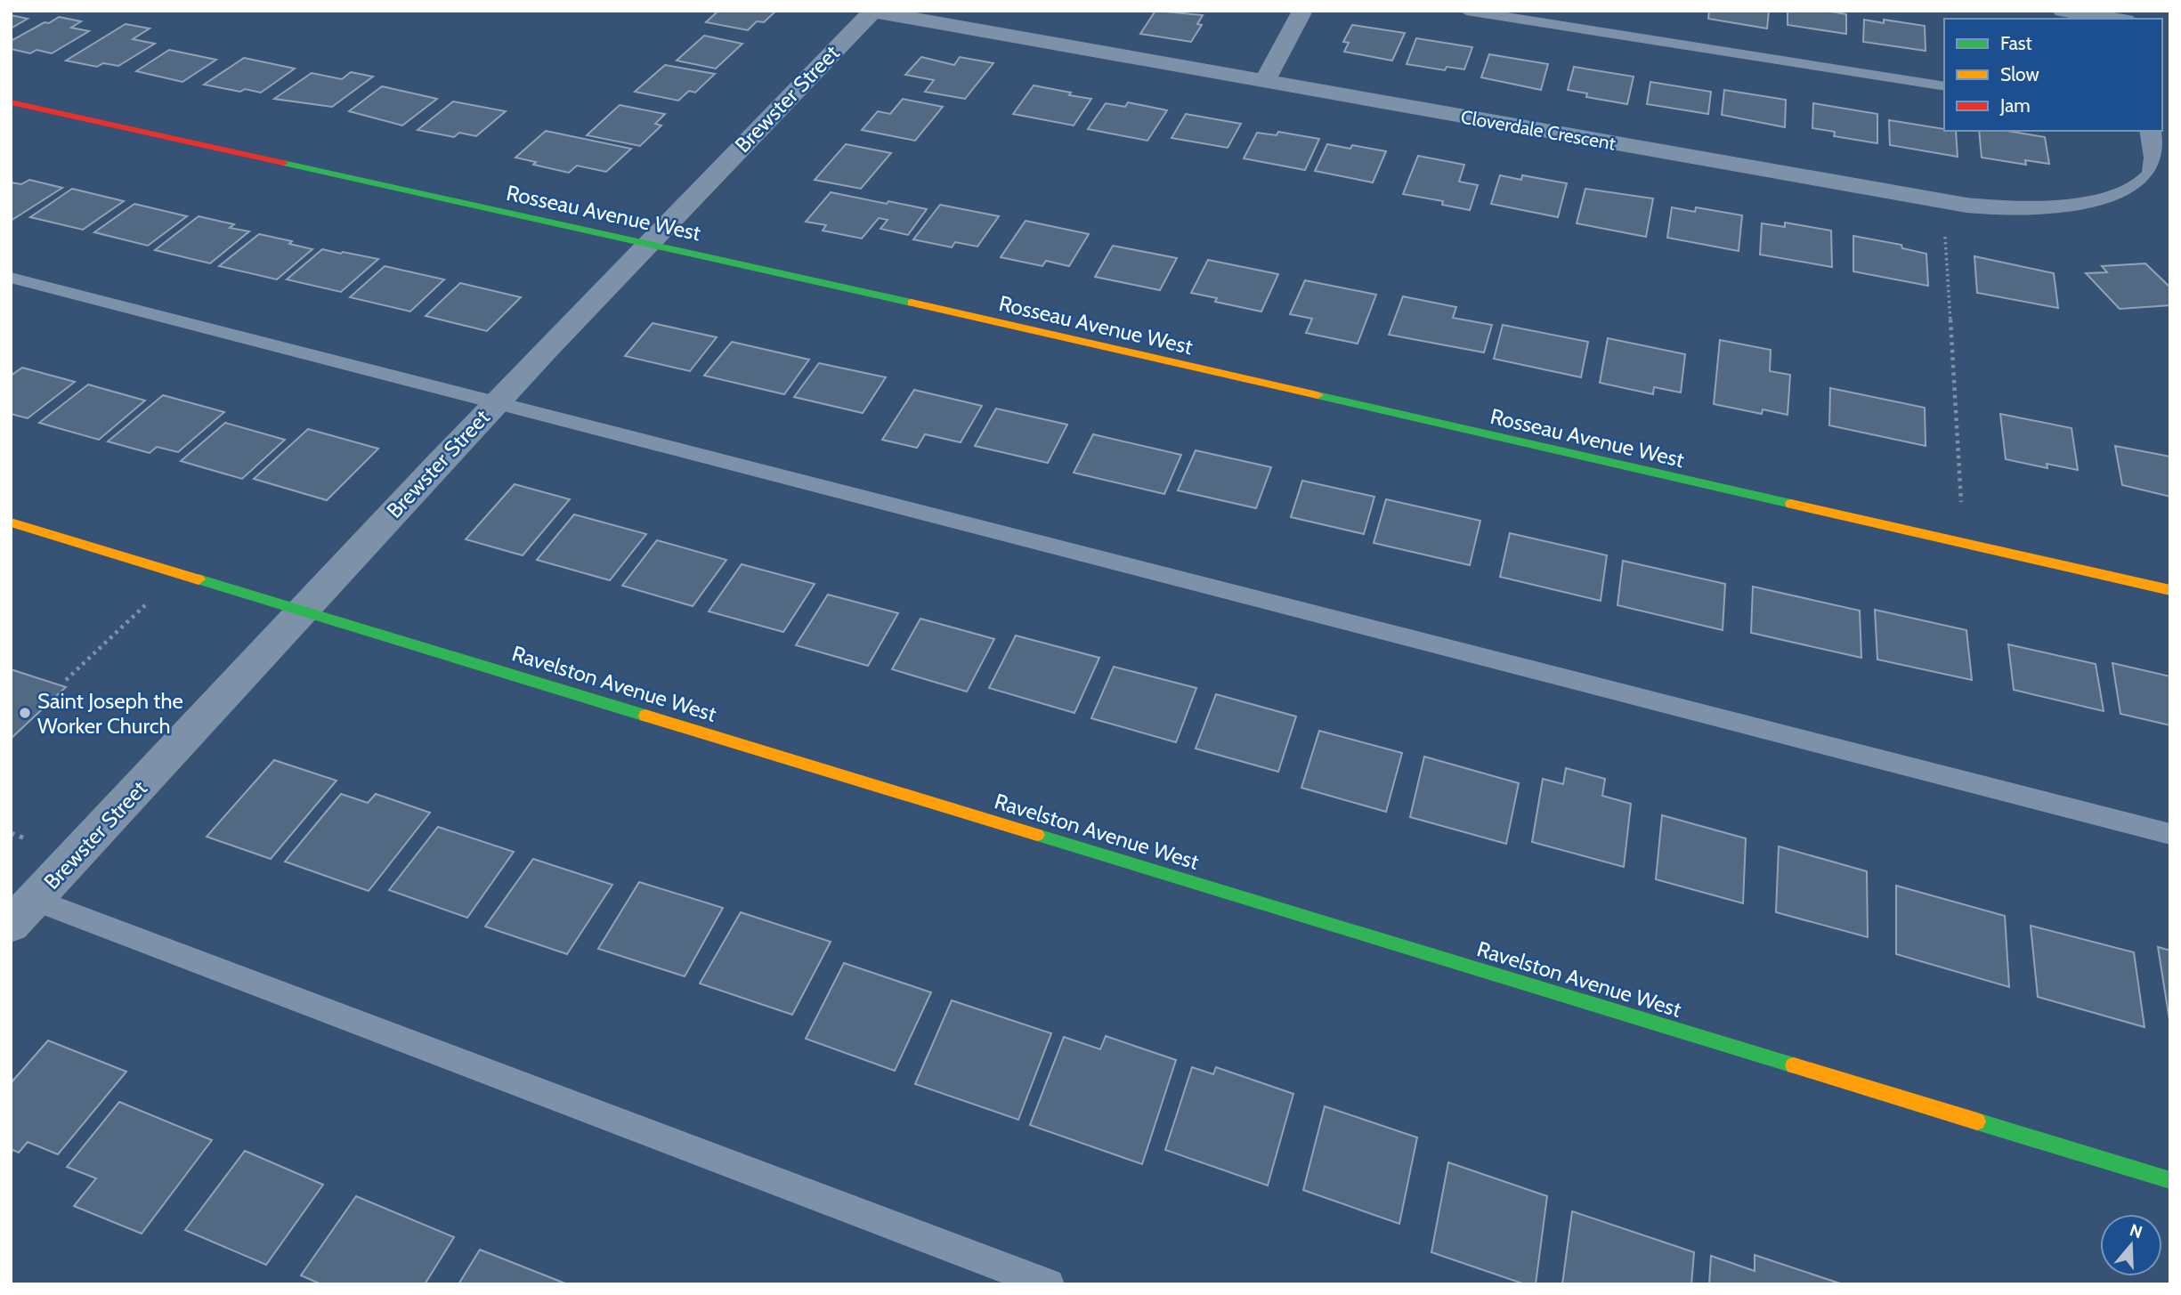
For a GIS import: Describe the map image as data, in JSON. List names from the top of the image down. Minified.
{"streets":{"street":["Brewster Street","Cloverdale Crescent","Rosseau Avenue West","Ravelston Avenue West"]},"crossings":[["Brewster Street","Cloverdale Crescent"],["Brewster Street","Rosseau Avenue West"],["Brewster Street","Ravelston Avenue West"]],"places":["Saint Joseph the Worker Church"],"legend":["Fast","Slow","Jam"],"north":"top"}
